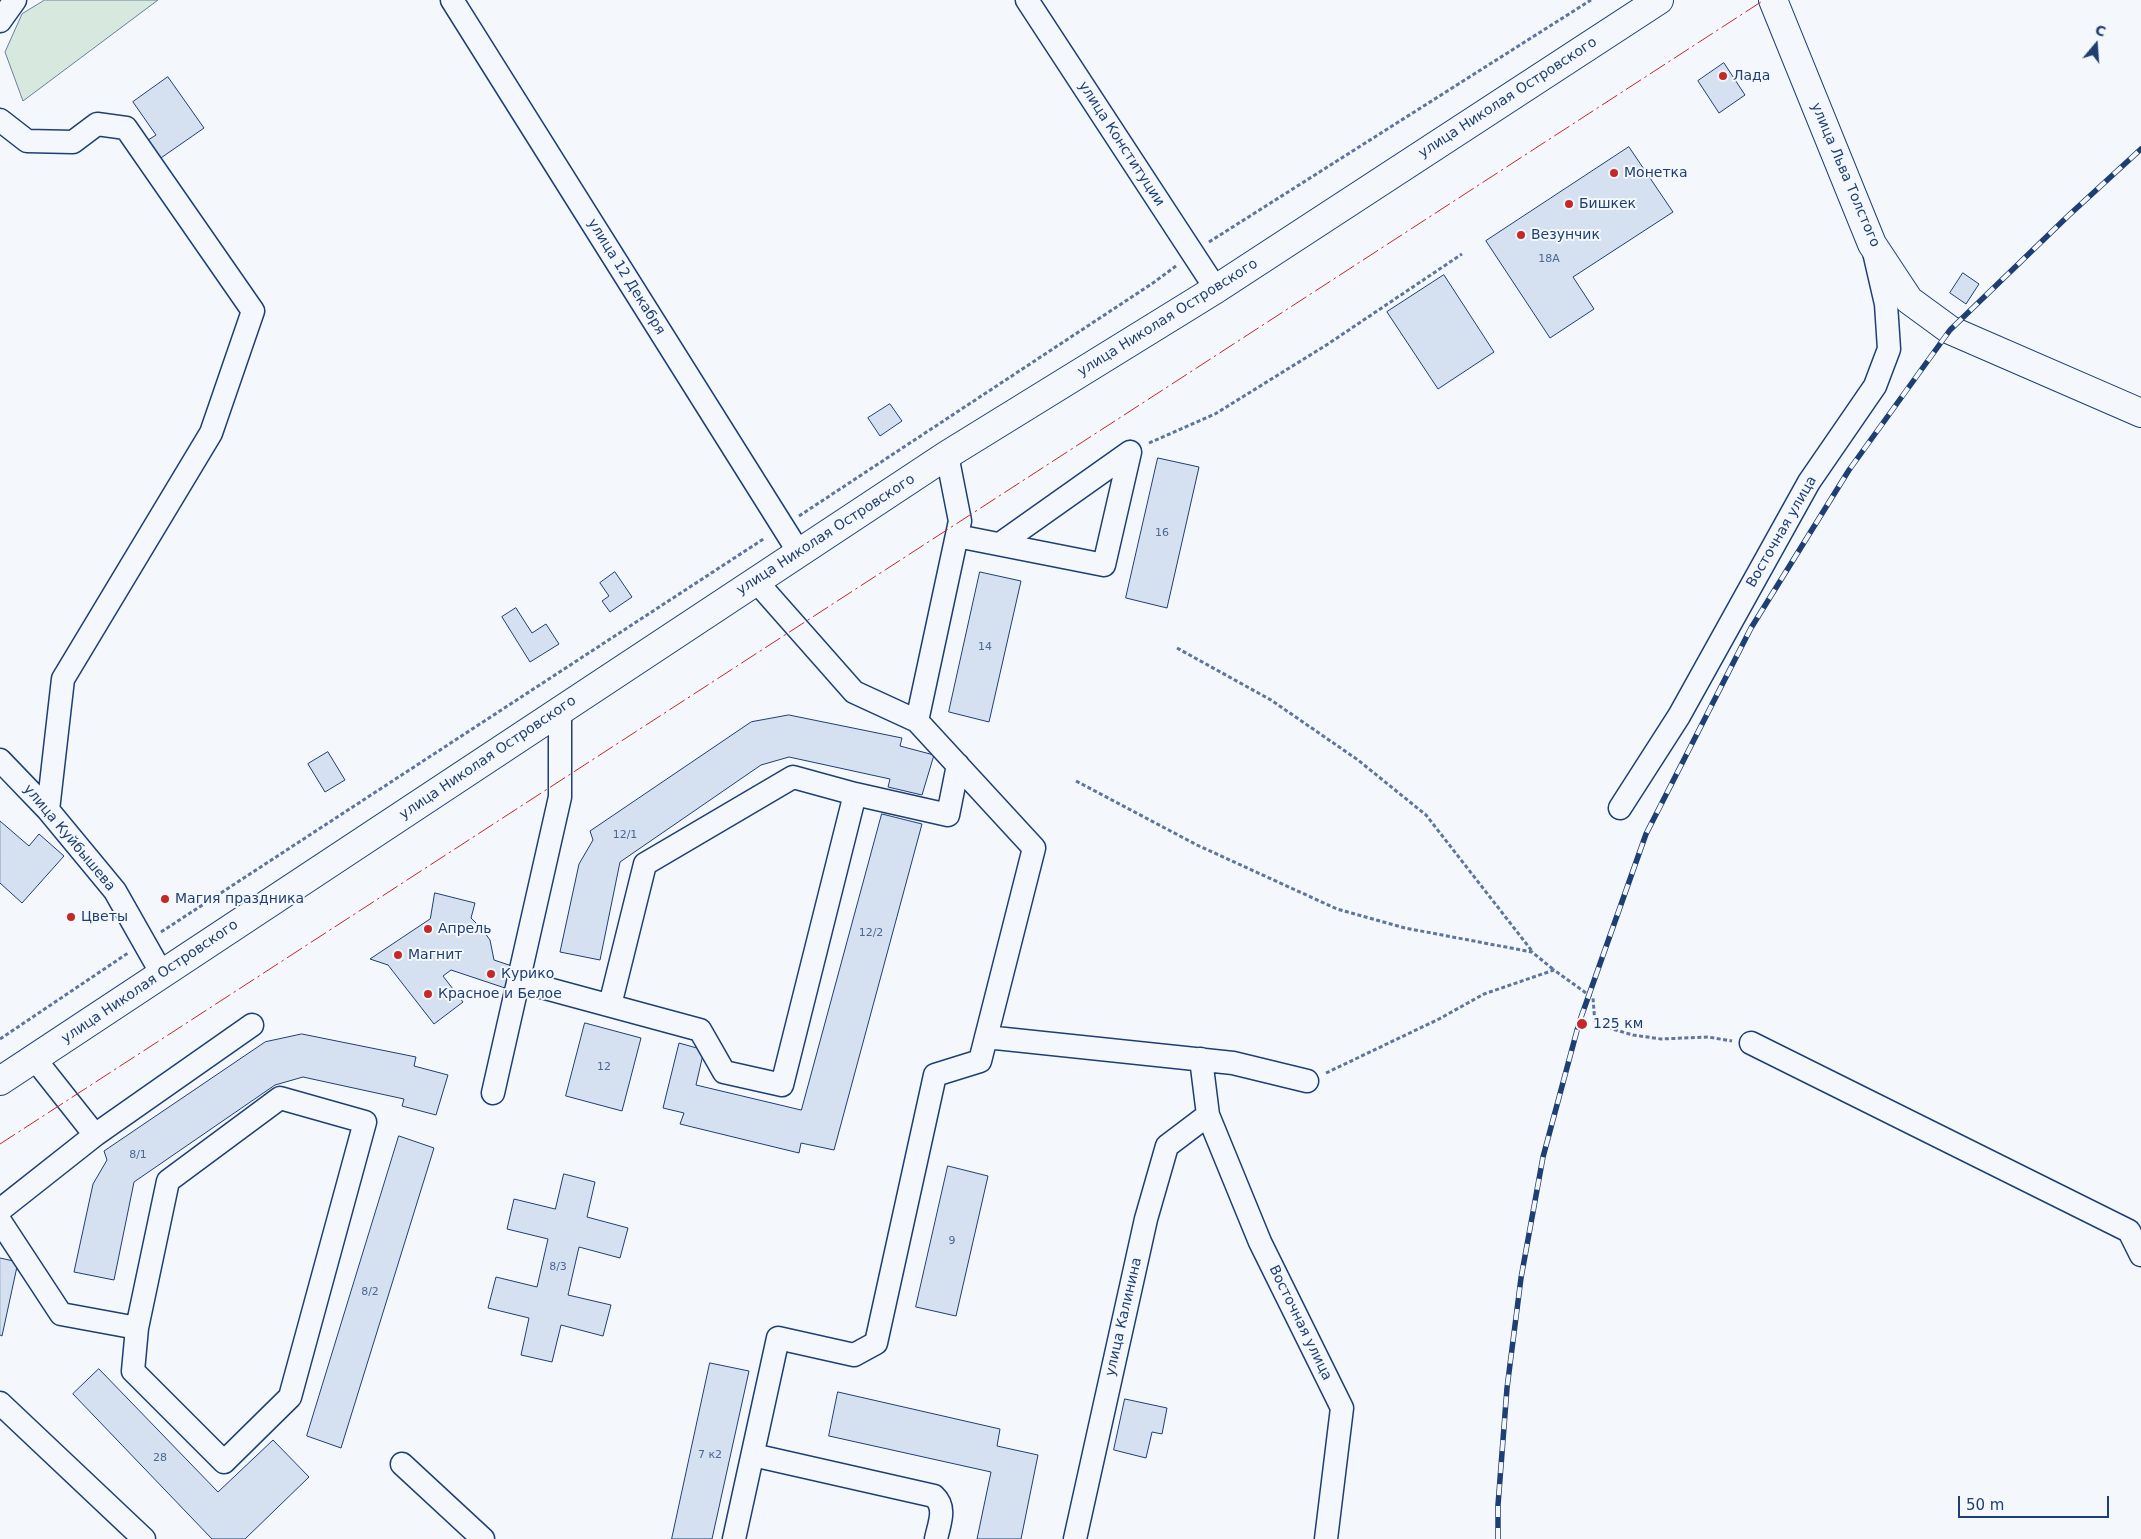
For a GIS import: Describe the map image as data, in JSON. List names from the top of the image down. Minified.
{"streets":{"main road":["улица Николая Островского","улица Льва Толстого"],"street":["улица Конституции","улица 12 Декабря","Восточная улица","улица Куйбышева","улица Калинина"]},"crossings":[["улица Николая Островского","улица Конституции"],["улица Николая Островского","улица 12 Декабря"],["улица Николая Островского","улица Куйбышева"],["улица Льва Толстого","Восточная улица"],["Восточная улица","улица Калинина"]],"places":["Лада","Монетка","Бишкек","Везунчик","Магия праздника","Цветы","Апрель","Магнит","Курико","Красное и Белое","125 км"],"house_numbers":["18А","16","14","12/1","12/2","12","8/1","9","8/3","8/2","7 к2","28"],"scale_bar":"50 m","north":"top"}
